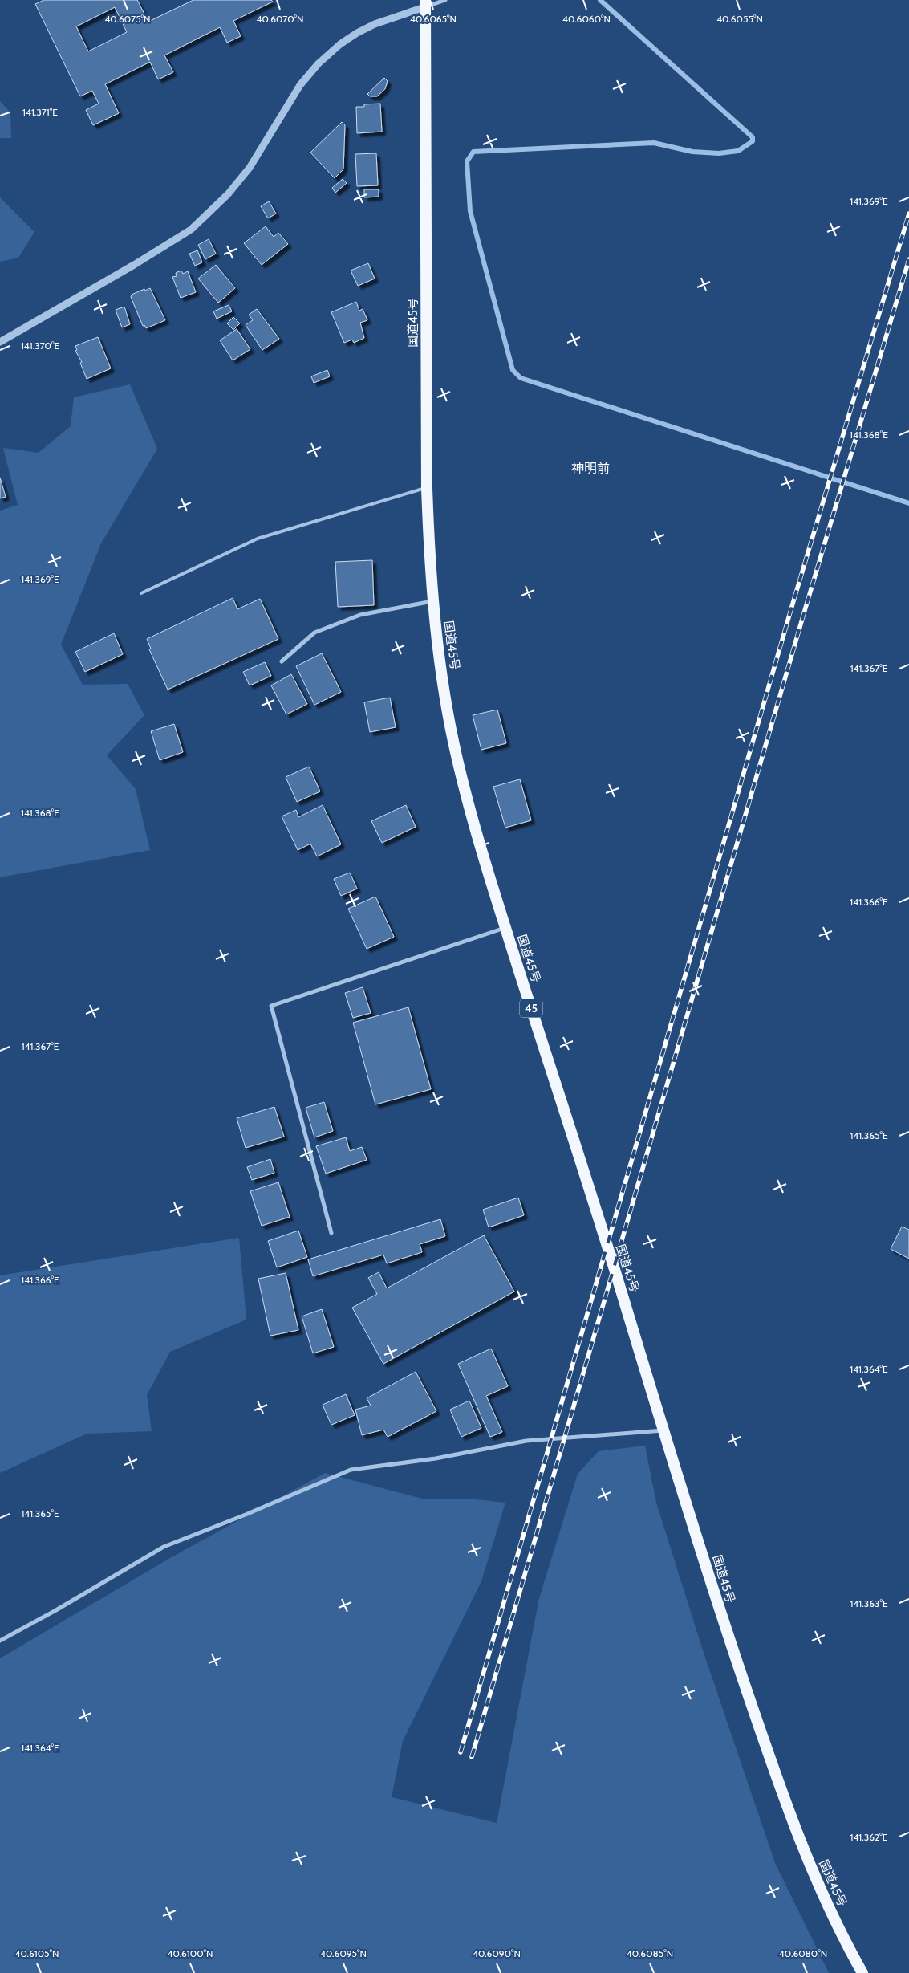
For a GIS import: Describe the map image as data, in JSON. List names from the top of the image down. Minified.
{"streets":{"highway":["国道45号","45"]},"districts":["神明前"],"coordinates":["40.6075°N","40.6070°N","40.6065°N","40.6060°N","40.6055°N","141.371°E","141.369°E","141.370°E","141.368°E","141.367°E","141.366°E","141.365°E","141.364°E","141.363°E","141.362°E","40.6105°N","40.6100°N","40.6095°N","40.6090°N","40.6085°N","40.6080°N"]}
